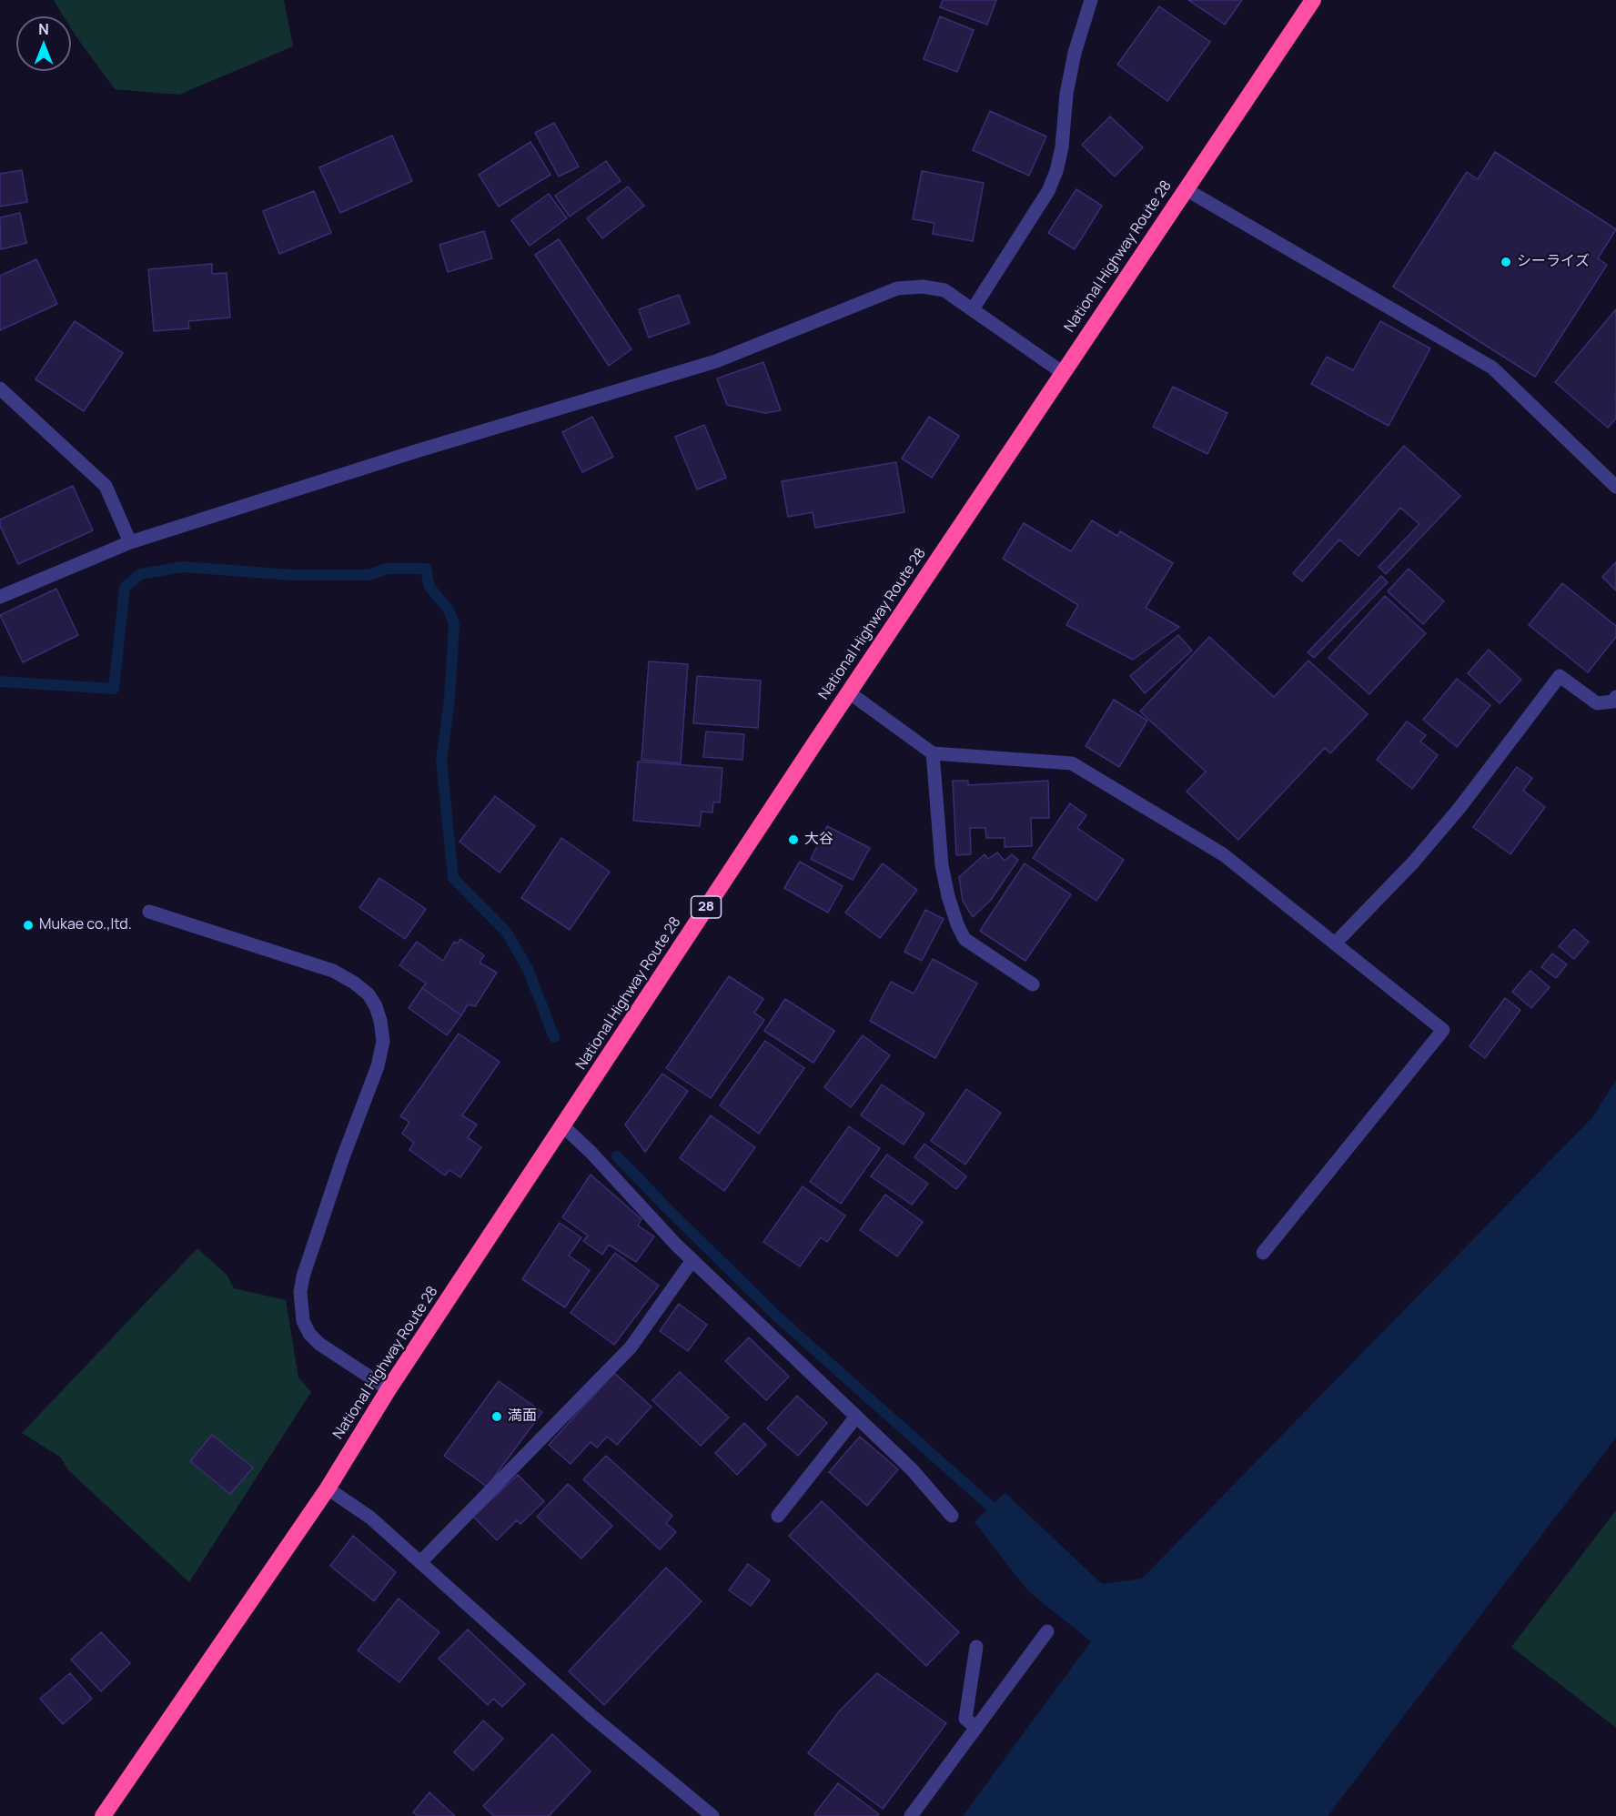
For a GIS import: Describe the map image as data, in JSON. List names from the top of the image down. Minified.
{"streets":{"highway":["National Highway Route 28","28"]},"places":["シーライズ","大谷","Mukae co.,ltd.","満面"],"north":"top"}
